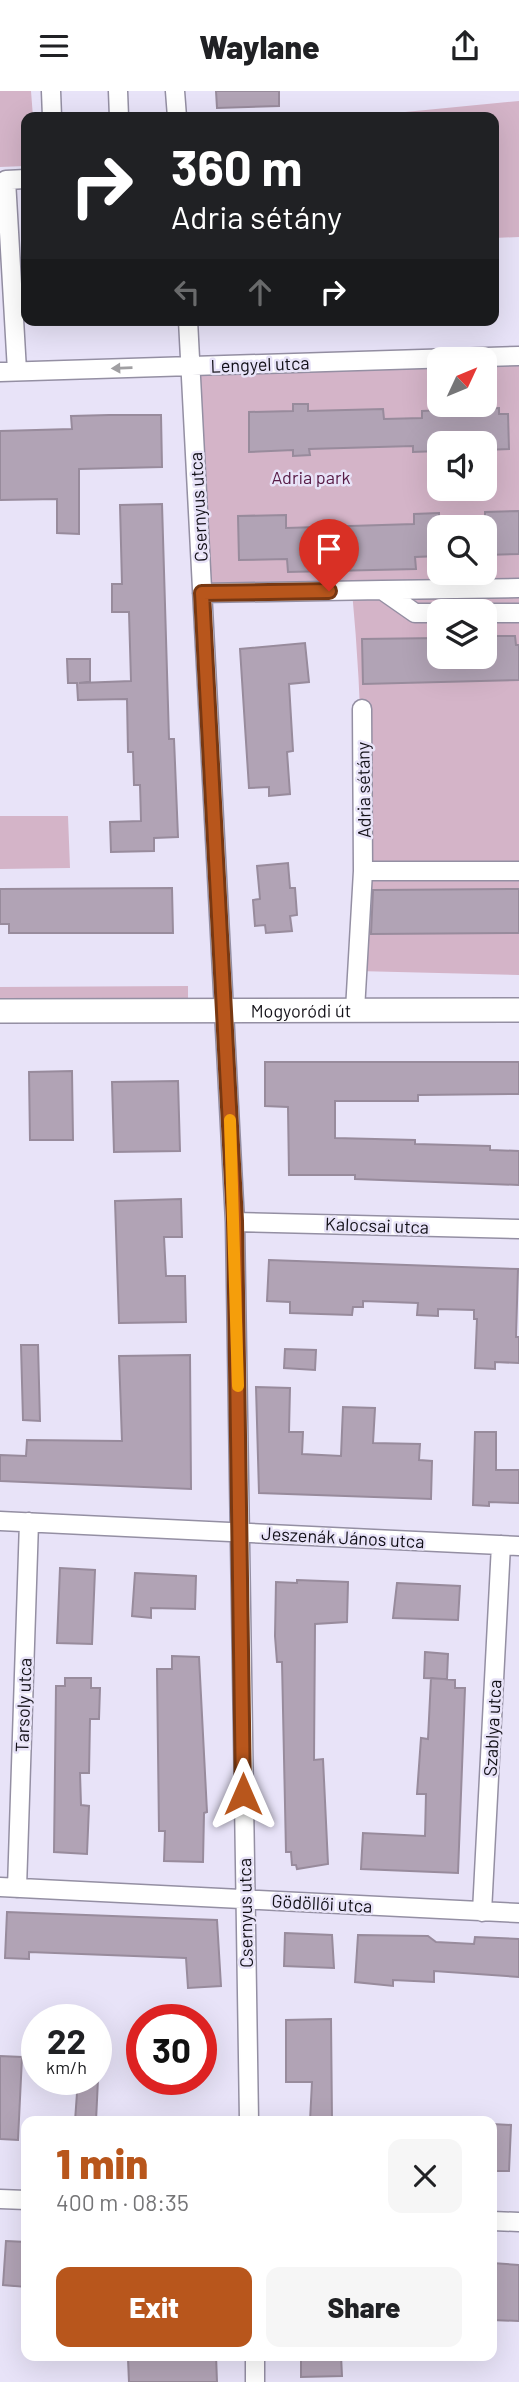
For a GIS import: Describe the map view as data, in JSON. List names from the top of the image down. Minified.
{"streets":{"street":["Lengyel utca","Csernyus utca","Adria sétány","Mogyoródi út","Kalocsai utca","Jeszenák János utca","Tarsoly utca","Szablya utca","Gödöllői utca"]},"crossings":[["Lengyel utca","Csernyus utca"],["Csernyus utca","Mogyoródi út"],["Csernyus utca","Kalocsai utca"],["Csernyus utca","Jeszenák János utca"],["Csernyus utca","Gödöllői utca"],["Adria sétány","Mogyoródi út"],["Jeszenák János utca","Tarsoly utca"],["Jeszenák János utca","Szablya utca"],["Tarsoly utca","Gödöllői utca"],["Szablya utca","Gödöllői utca"]],"one_way":["Lengyel utca"],"parks":["Adria park"],"north":"top right","page":{"header":"Waylane","turn":["360 m","Adria sétány"],"speed":"22 km/h","limit":"30","heading":["1 min","400 m · 08:35"],"buttons":["Exit","Share"]}}
